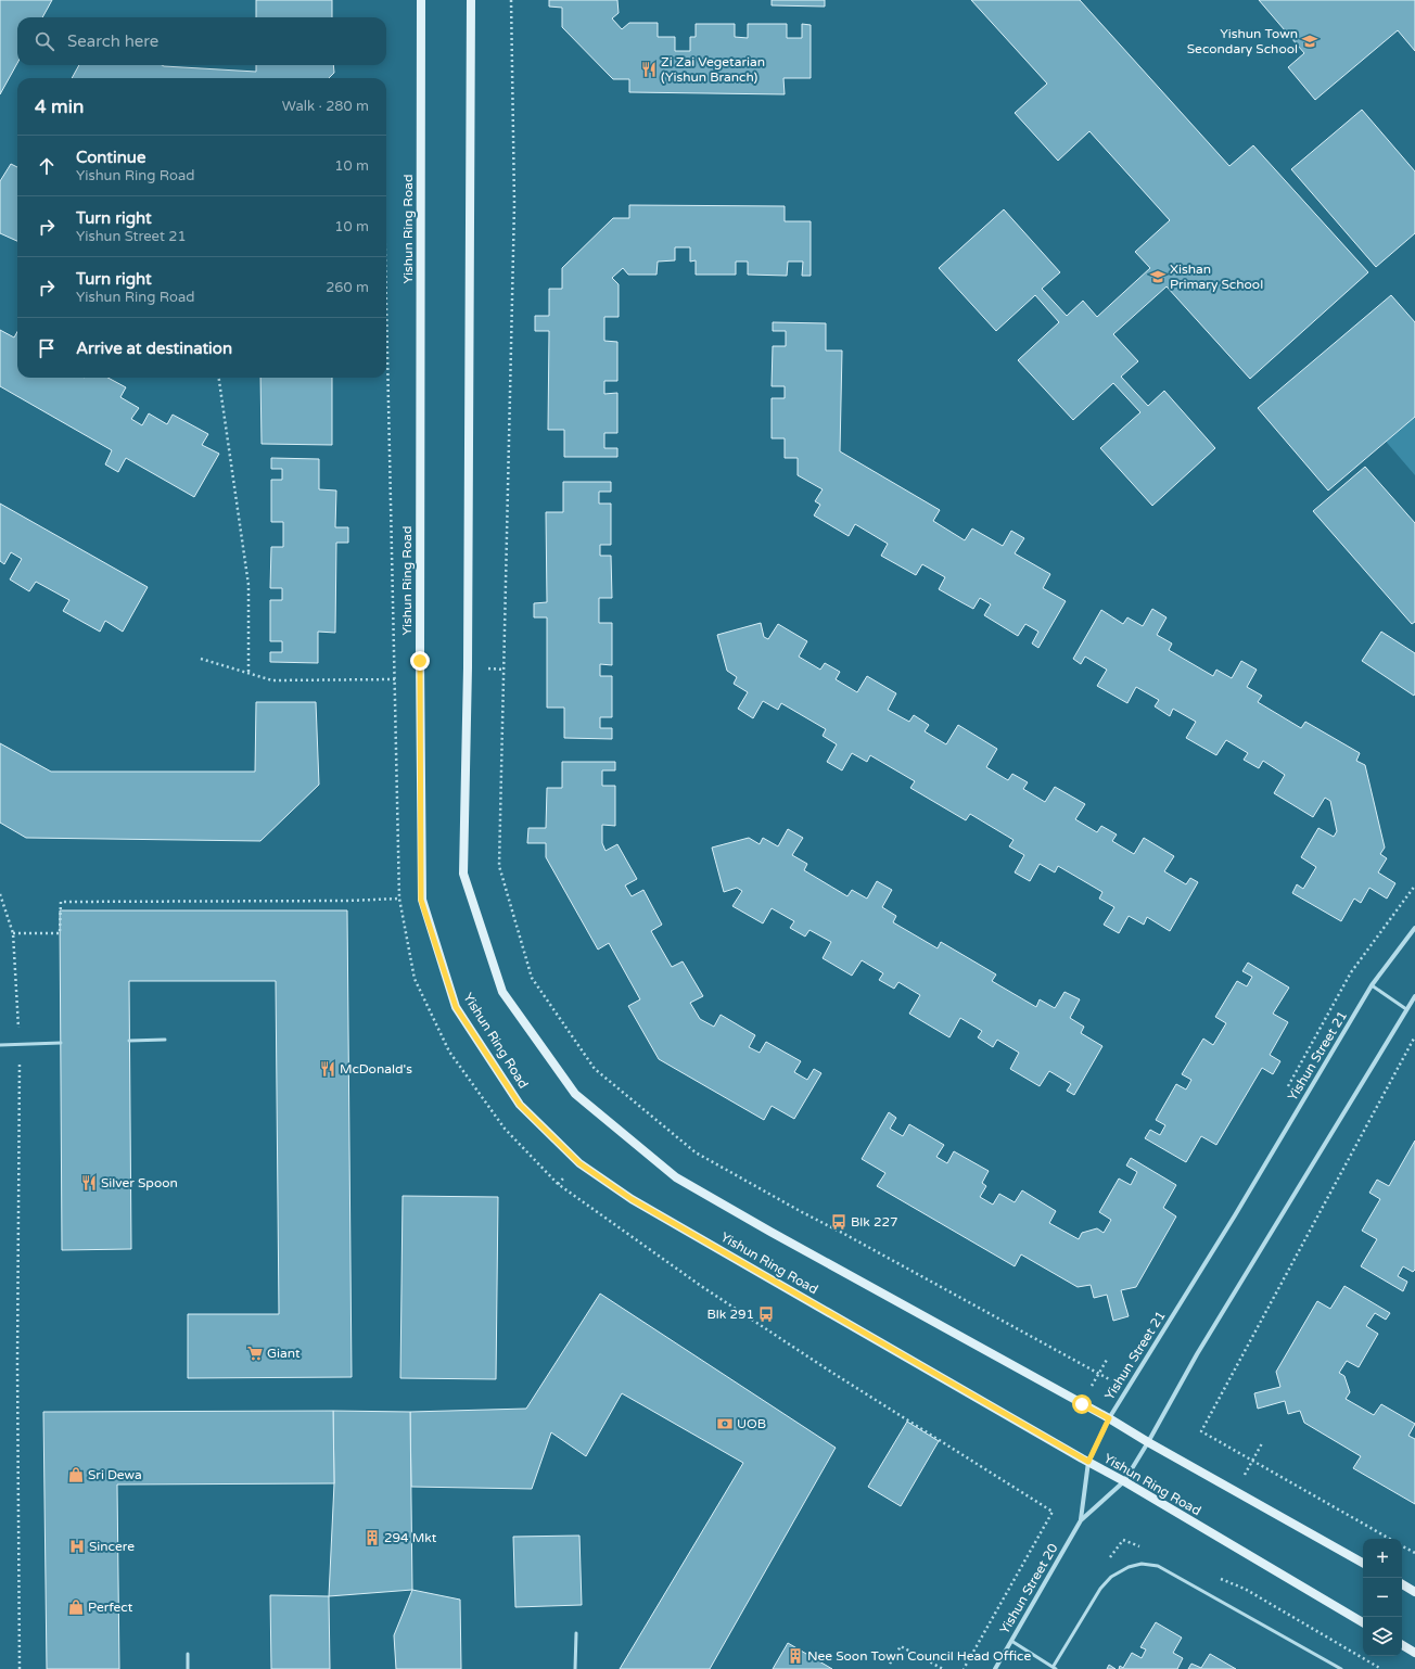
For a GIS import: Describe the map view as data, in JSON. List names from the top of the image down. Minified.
{"streets":{"main road":["Yishun Ring Road"],"street":["Yishun Street 21","Yishun Street 20"]},"crossings":[["Yishun Ring Road","Yishun Street 21"],["Yishun Street 21","Yishun Street 20"]],"places":{"school or university":["Yishun Town Secondary School","Xishan Primary School"],"restaurant":["Zi Zai Vegetarian (Yishun Branch)","McDonald's","Silver Spoon"],"bus stop":["Blk 227","Blk 291"],"supermarket":["Giant"],"bank":["UOB"],"shop":["Sri Dewa","Perfect"],"building":["294 Mkt","Nee Soon Town Council Head Office"],"hospital":["Sincere"]},"page":{"search":"Search here","heading":["4 min","Walk · 280 m"],"list":[["Continue","Yishun Ring Road","10 m"],["Turn right","Yishun Street 21","10 m"],["Turn right","Yishun Ring Road","260 m"],"Arrive at destination"],"map_buttons":["+","−"]}}
